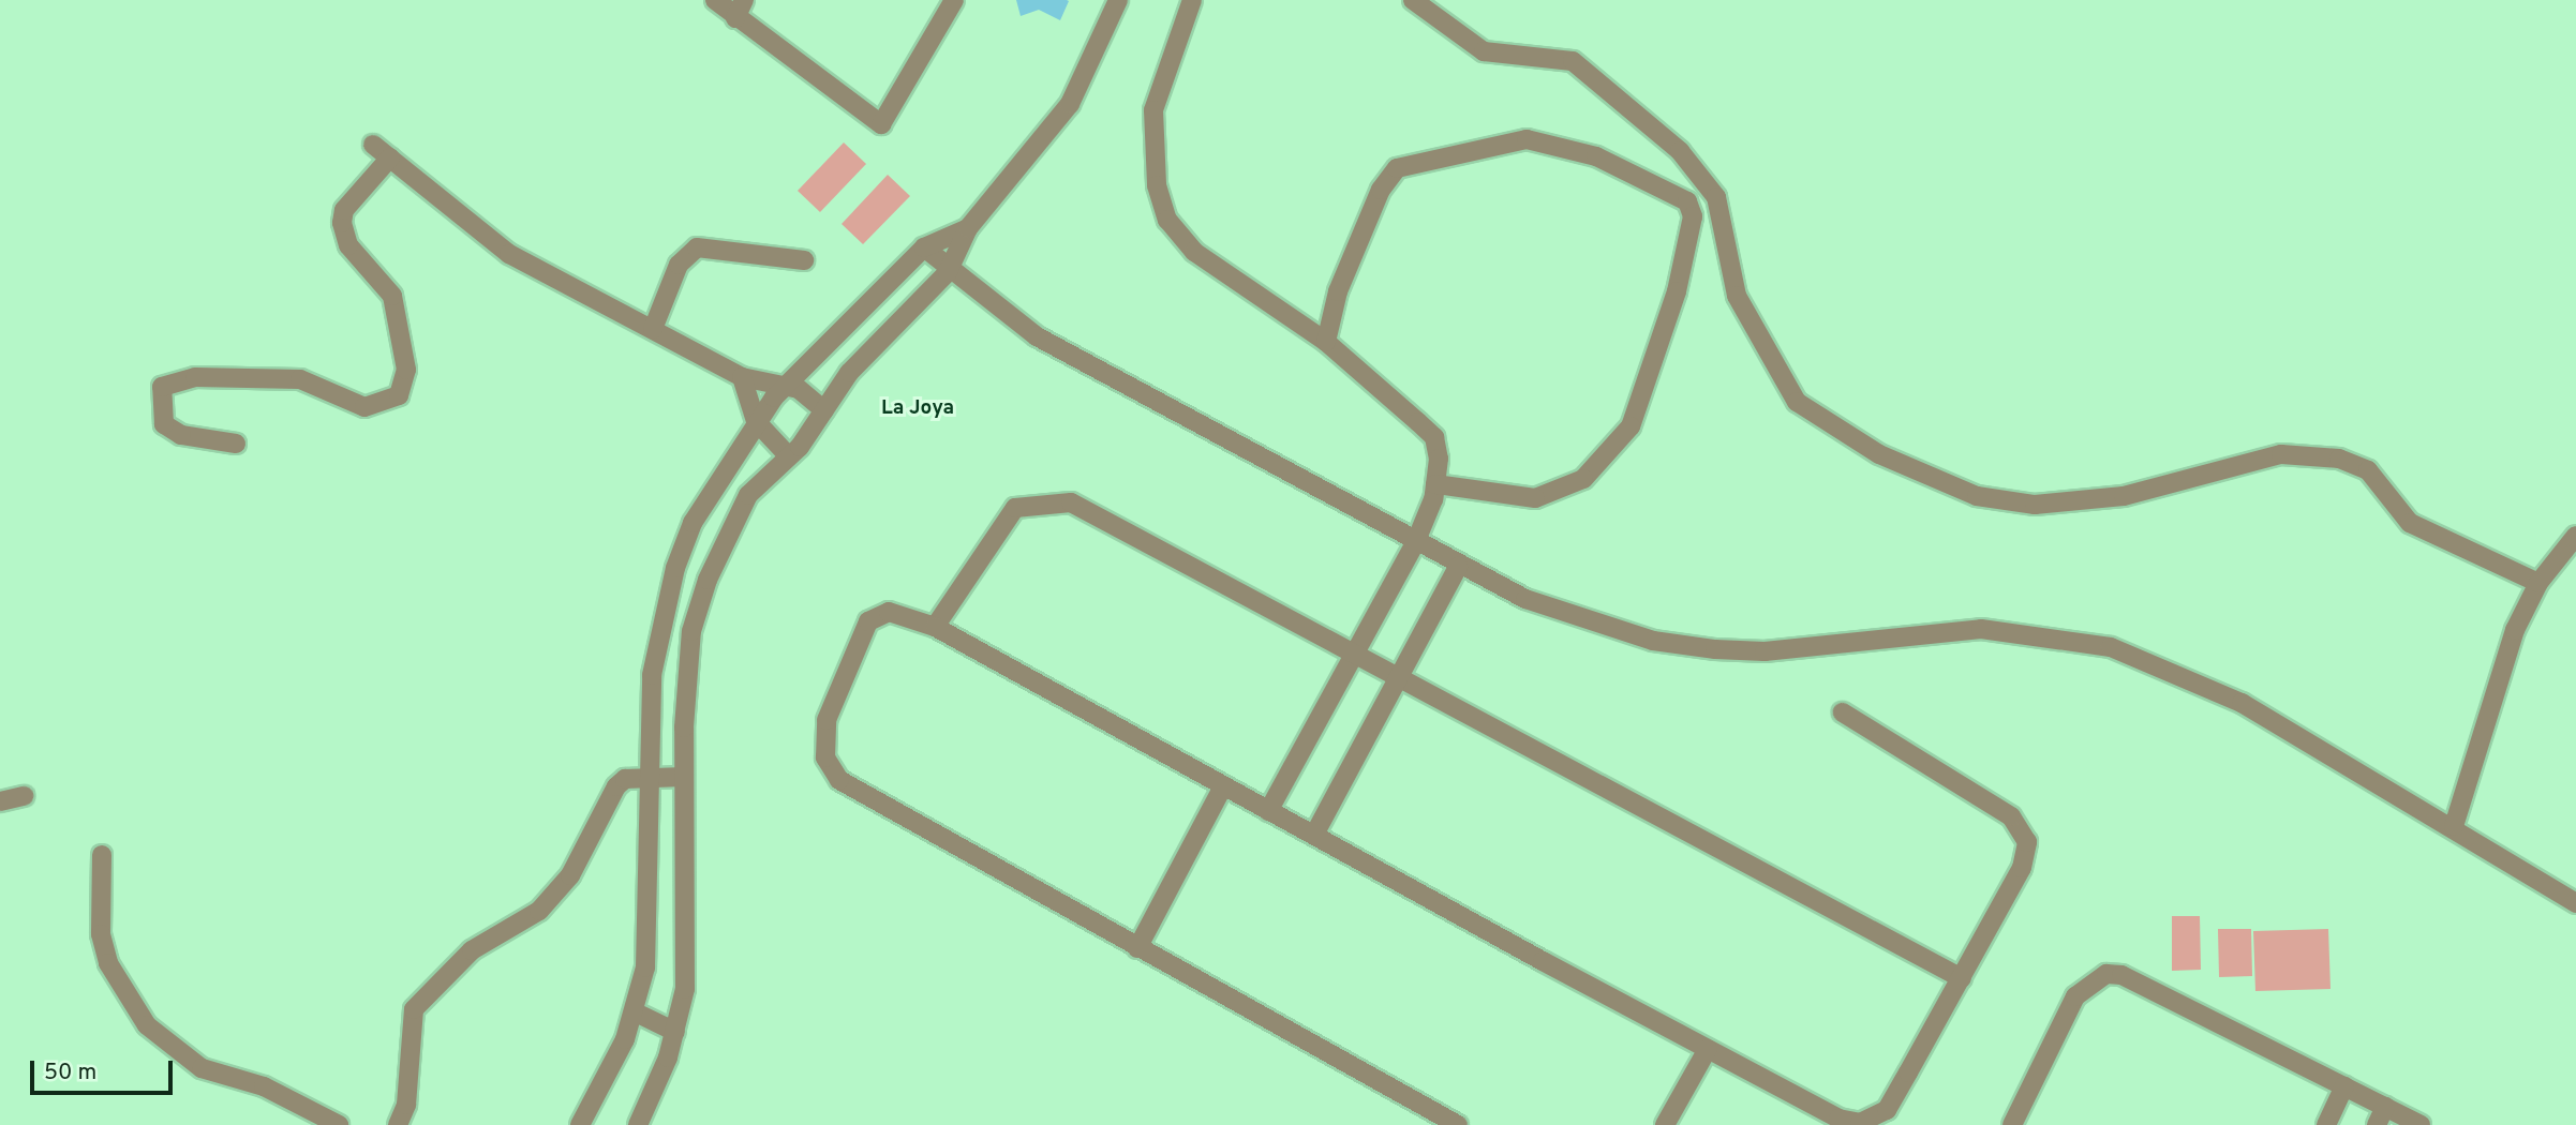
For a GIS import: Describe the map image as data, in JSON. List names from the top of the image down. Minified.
{"districts":["La Joya"],"scale_bar":"50 m"}
